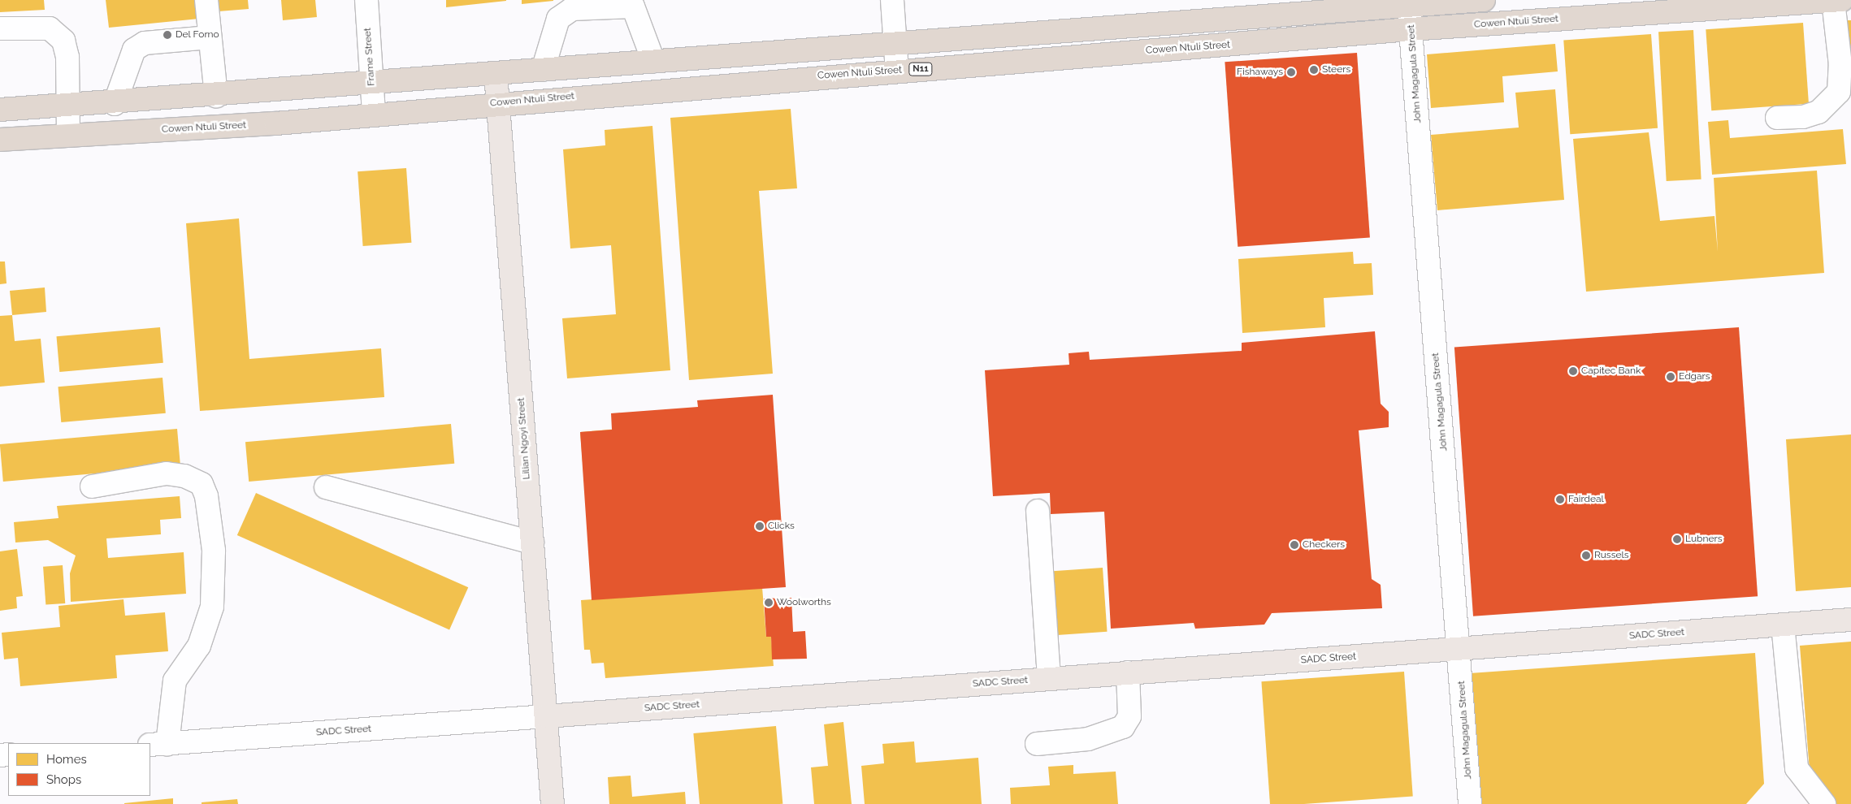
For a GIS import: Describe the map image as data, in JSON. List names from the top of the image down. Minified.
{"streets":{"highway":["Cowen Ntuli Street","N11"],"main road":["Lilian Ngoyi Street","SADC Street"],"street":["Frame Street","John Magagula Street"]},"crossings":[["Cowen Ntuli Street","Frame Street"],["Cowen Ntuli Street","John Magagula Street"],["Cowen Ntuli Street","Lilian Ngoyi Street"],["John Magagula Street","SADC Street"],["Lilian Ngoyi Street","SADC Street"]],"places":["Del Forno","Steers","Fishaways","Capitec Bank","Edgars","Fairdeal","Clicks","Lubners","Checkers","Russels","Woolworths"],"legend":["Homes","Shops"]}
